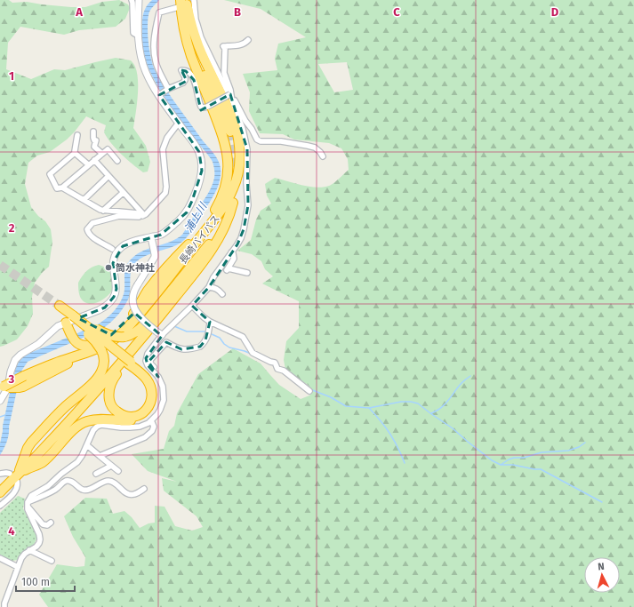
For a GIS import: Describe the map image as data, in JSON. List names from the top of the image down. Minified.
{"streets":{"highway":["長崎バイパス"]},"water":["浦上川"],"places":["筒水神社"],"scale_bar":"100 m","north":"top","grid":{"columns":["A","B","C","D"],"rows":["1","2","3","4"]}}
